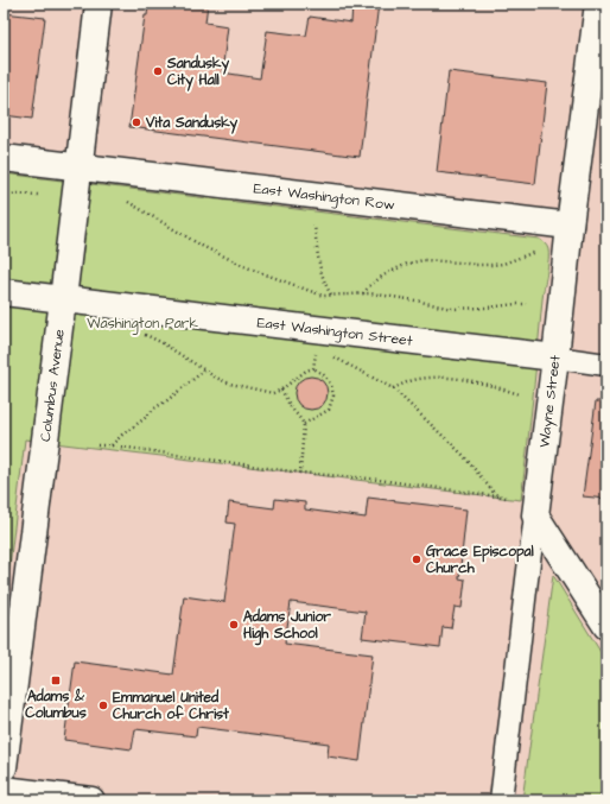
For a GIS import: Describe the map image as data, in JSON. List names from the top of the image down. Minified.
{"streets":{"street":["East Washington Row","East Washington Street","Columbus Avenue","Wayne Street"]},"crossings":[["East Washington Row","Columbus Avenue"],["East Washington Row","Wayne Street"],["East Washington Street","Columbus Avenue"],["East Washington Street","Wayne Street"]],"parks":["Washington Park"],"places":{"other":["Sandusky City Hall","Vita Sandusky","Grace Episcopal Church","Adams Junior High School","Emmanuel United Church of Christ"],"transit":["Adams & Columbus"]}}
